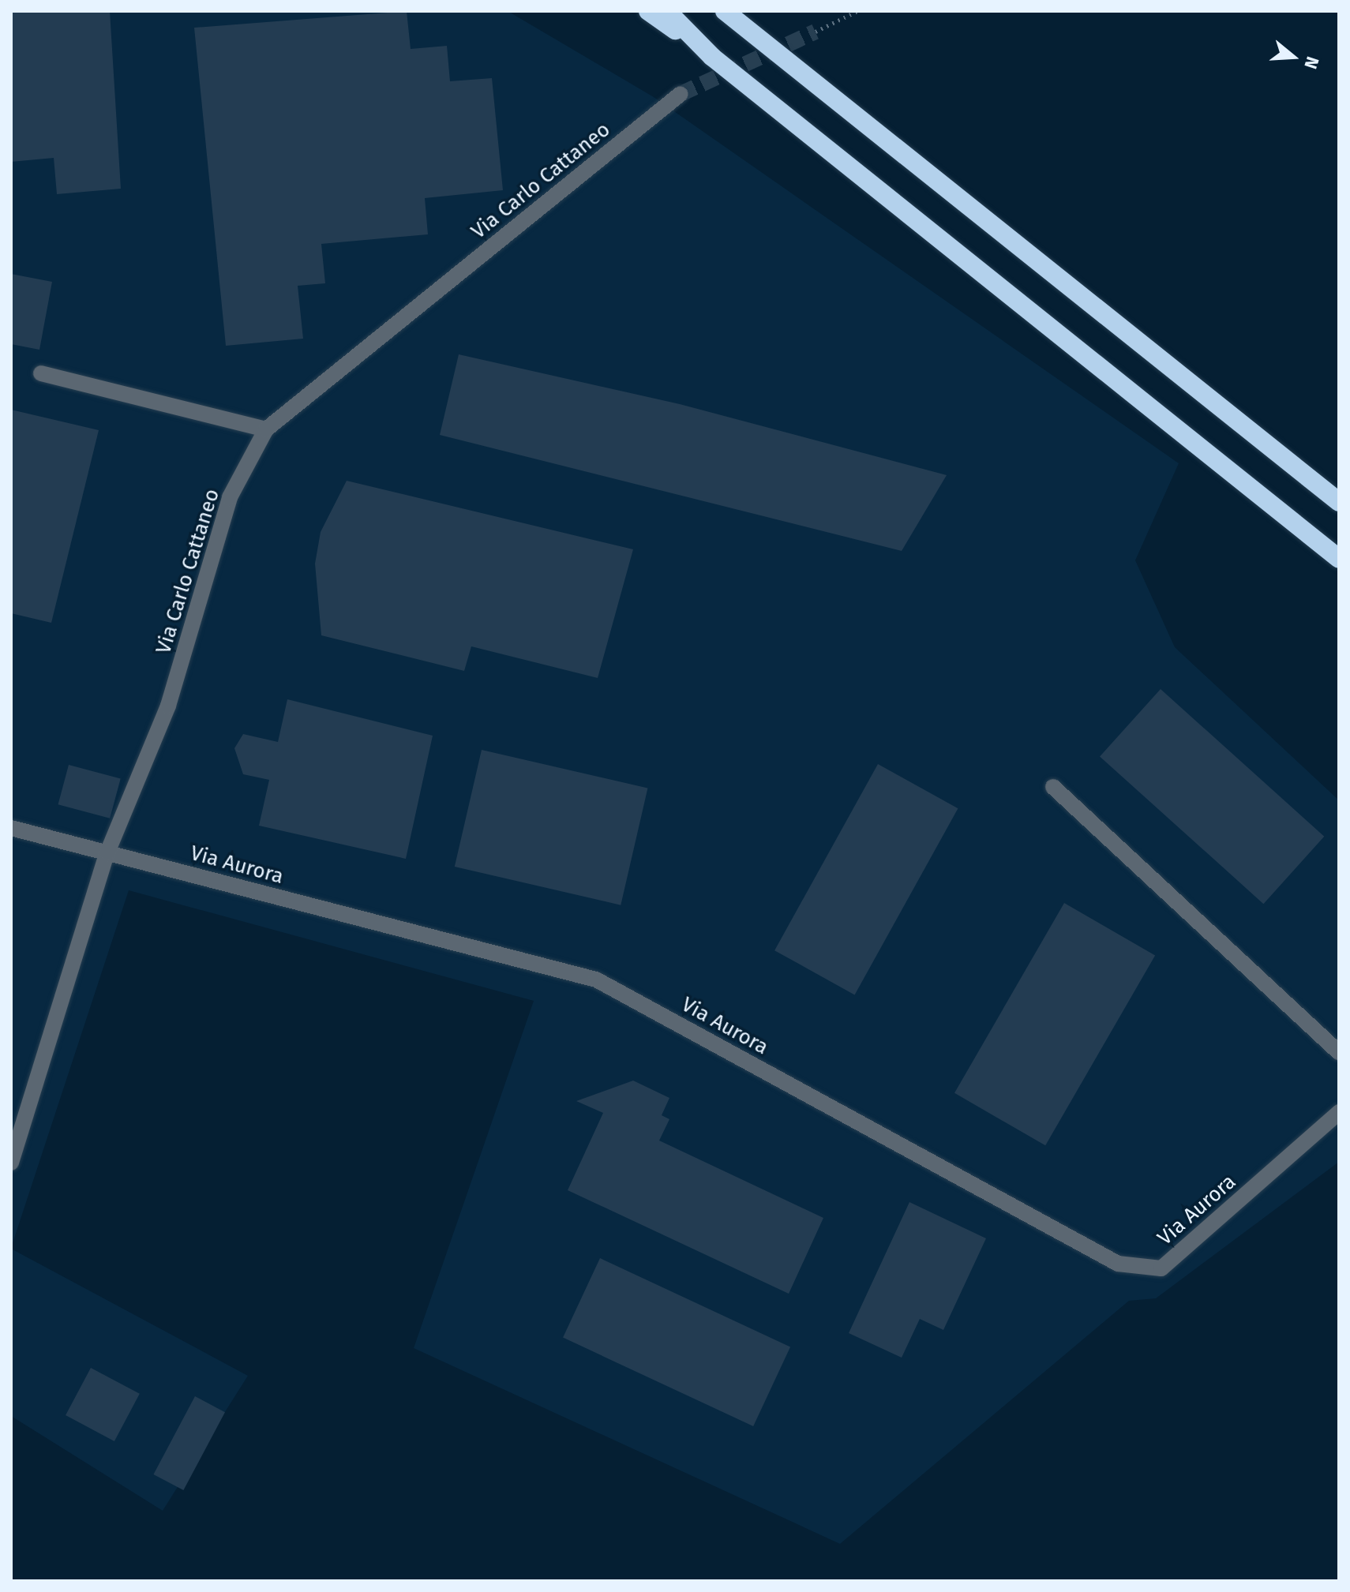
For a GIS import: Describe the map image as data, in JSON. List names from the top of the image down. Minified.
{"streets":{"street":["Via Carlo Cattaneo","Via Aurora"]},"crossings":[["Via Carlo Cattaneo","Via Aurora"]],"north":"right"}
